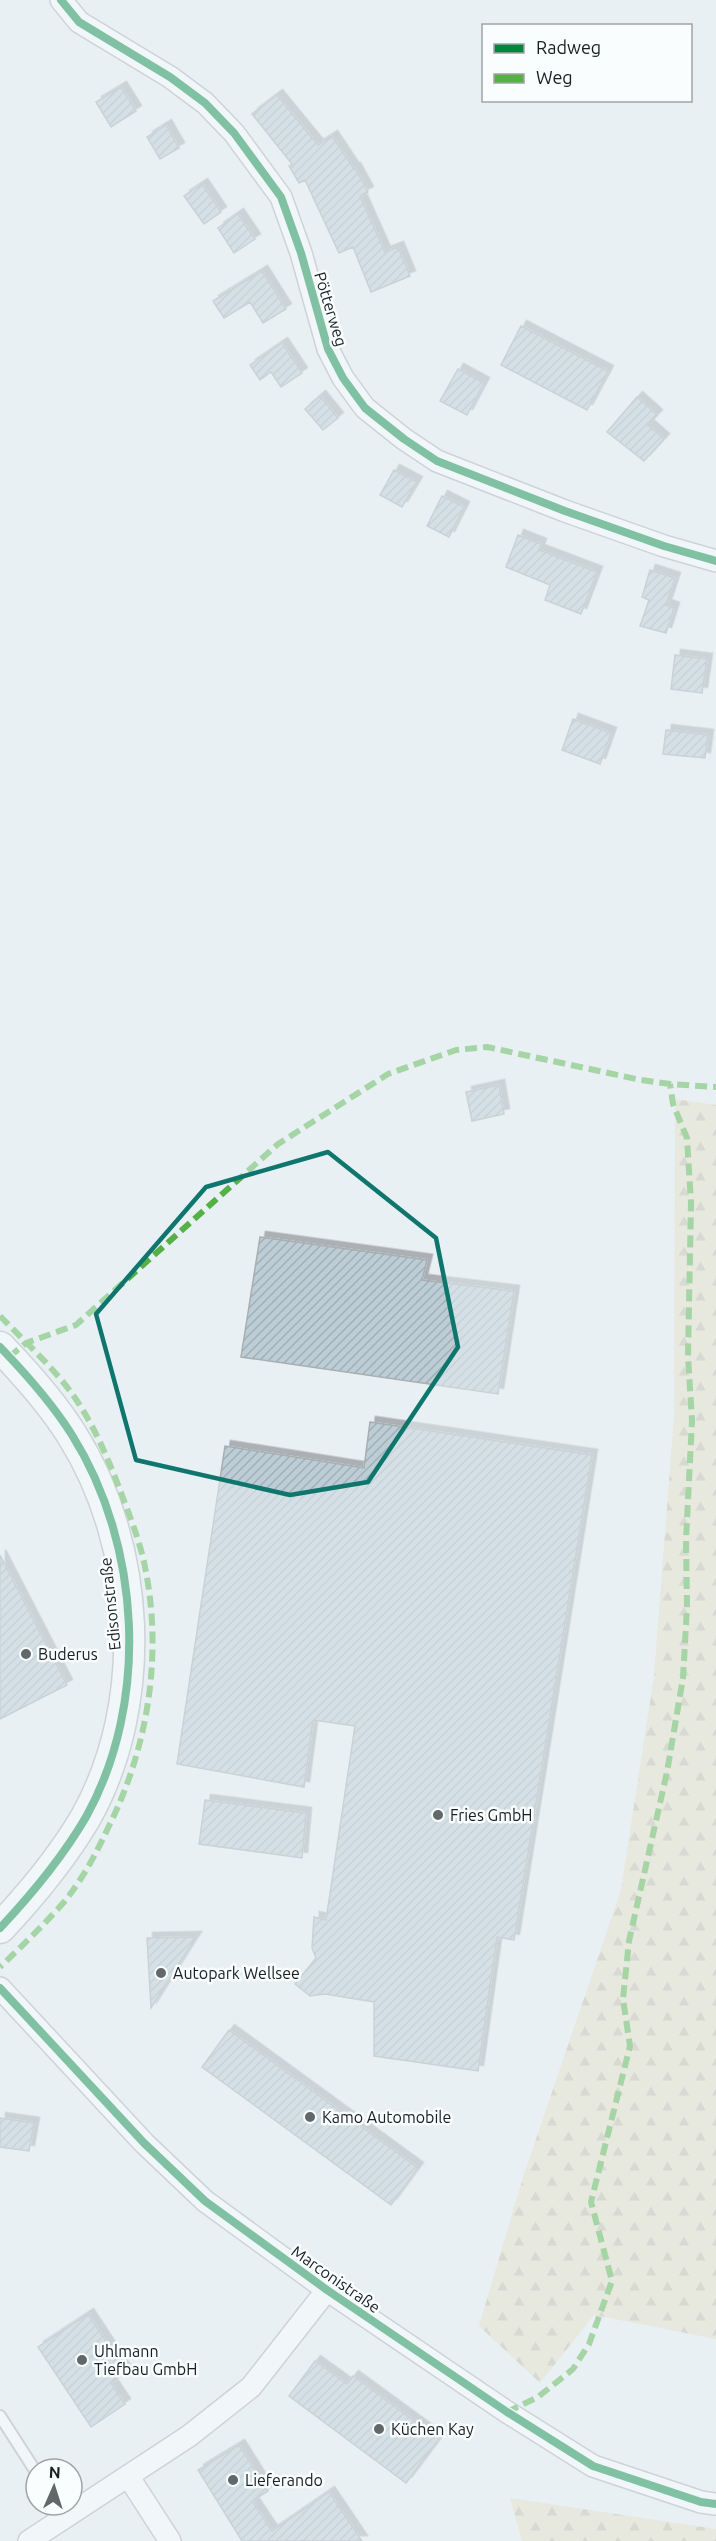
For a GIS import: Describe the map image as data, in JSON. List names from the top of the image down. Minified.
{"streets":{"street":["Pötterweg","Edisonstraße","Marconistraße"]},"places":["Buderus","Fries GmbH","Autopark Wellsee","Kamo Automobile","Uhlmann Tiefbau GmbH","Küchen Kay","Lieferando"],"legend":["Radweg","Weg"],"north":"top"}
